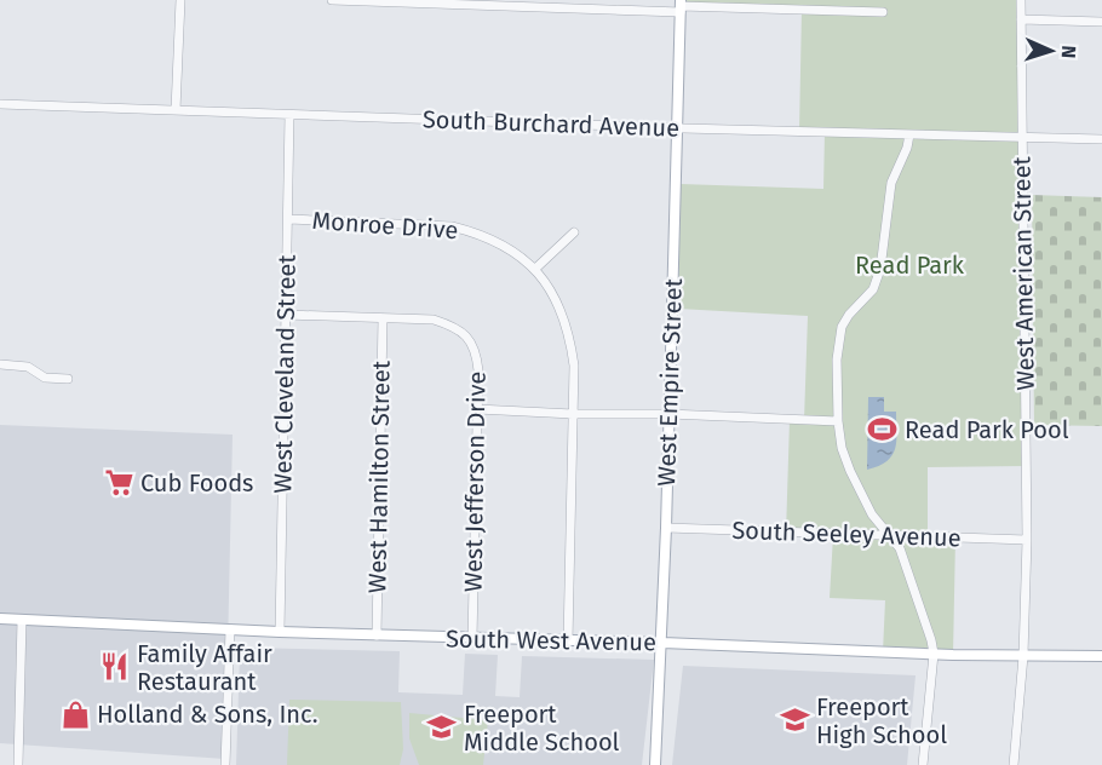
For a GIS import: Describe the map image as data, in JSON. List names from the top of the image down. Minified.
{"streets":{"main road":["West Empire Street","South West Avenue"],"street":["South Burchard Avenue","Monroe Drive","West American Street","West Cleveland Street","West Hamilton Street","West Jefferson Drive","South Seeley Avenue"]},"crossings":[["South Burchard Avenue","West American Street"],["South Burchard Avenue","West Cleveland Street"],["South Burchard Avenue","West Empire Street"],["Monroe Drive","West Cleveland Street"],["Monroe Drive","South West Avenue"],["West American Street","South Seeley Avenue"],["West American Street","South West Avenue"],["West Cleveland Street","West Jefferson Drive"],["West Cleveland Street","South West Avenue"],["West Empire Street","South Seeley Avenue"],["West Empire Street","South West Avenue"],["West Hamilton Street","West Jefferson Drive"],["West Hamilton Street","South West Avenue"],["West Jefferson Drive","South West Avenue"]],"parks":["Read Park"],"places":{"sports":["Read Park Pool"],"supermarket":["Cub Foods"],"restaurant":["Family Affair Restaurant"],"shop":["Holland & Sons, Inc."],"school or university":["Freeport High School","Freeport Middle School"]},"north":"right"}
